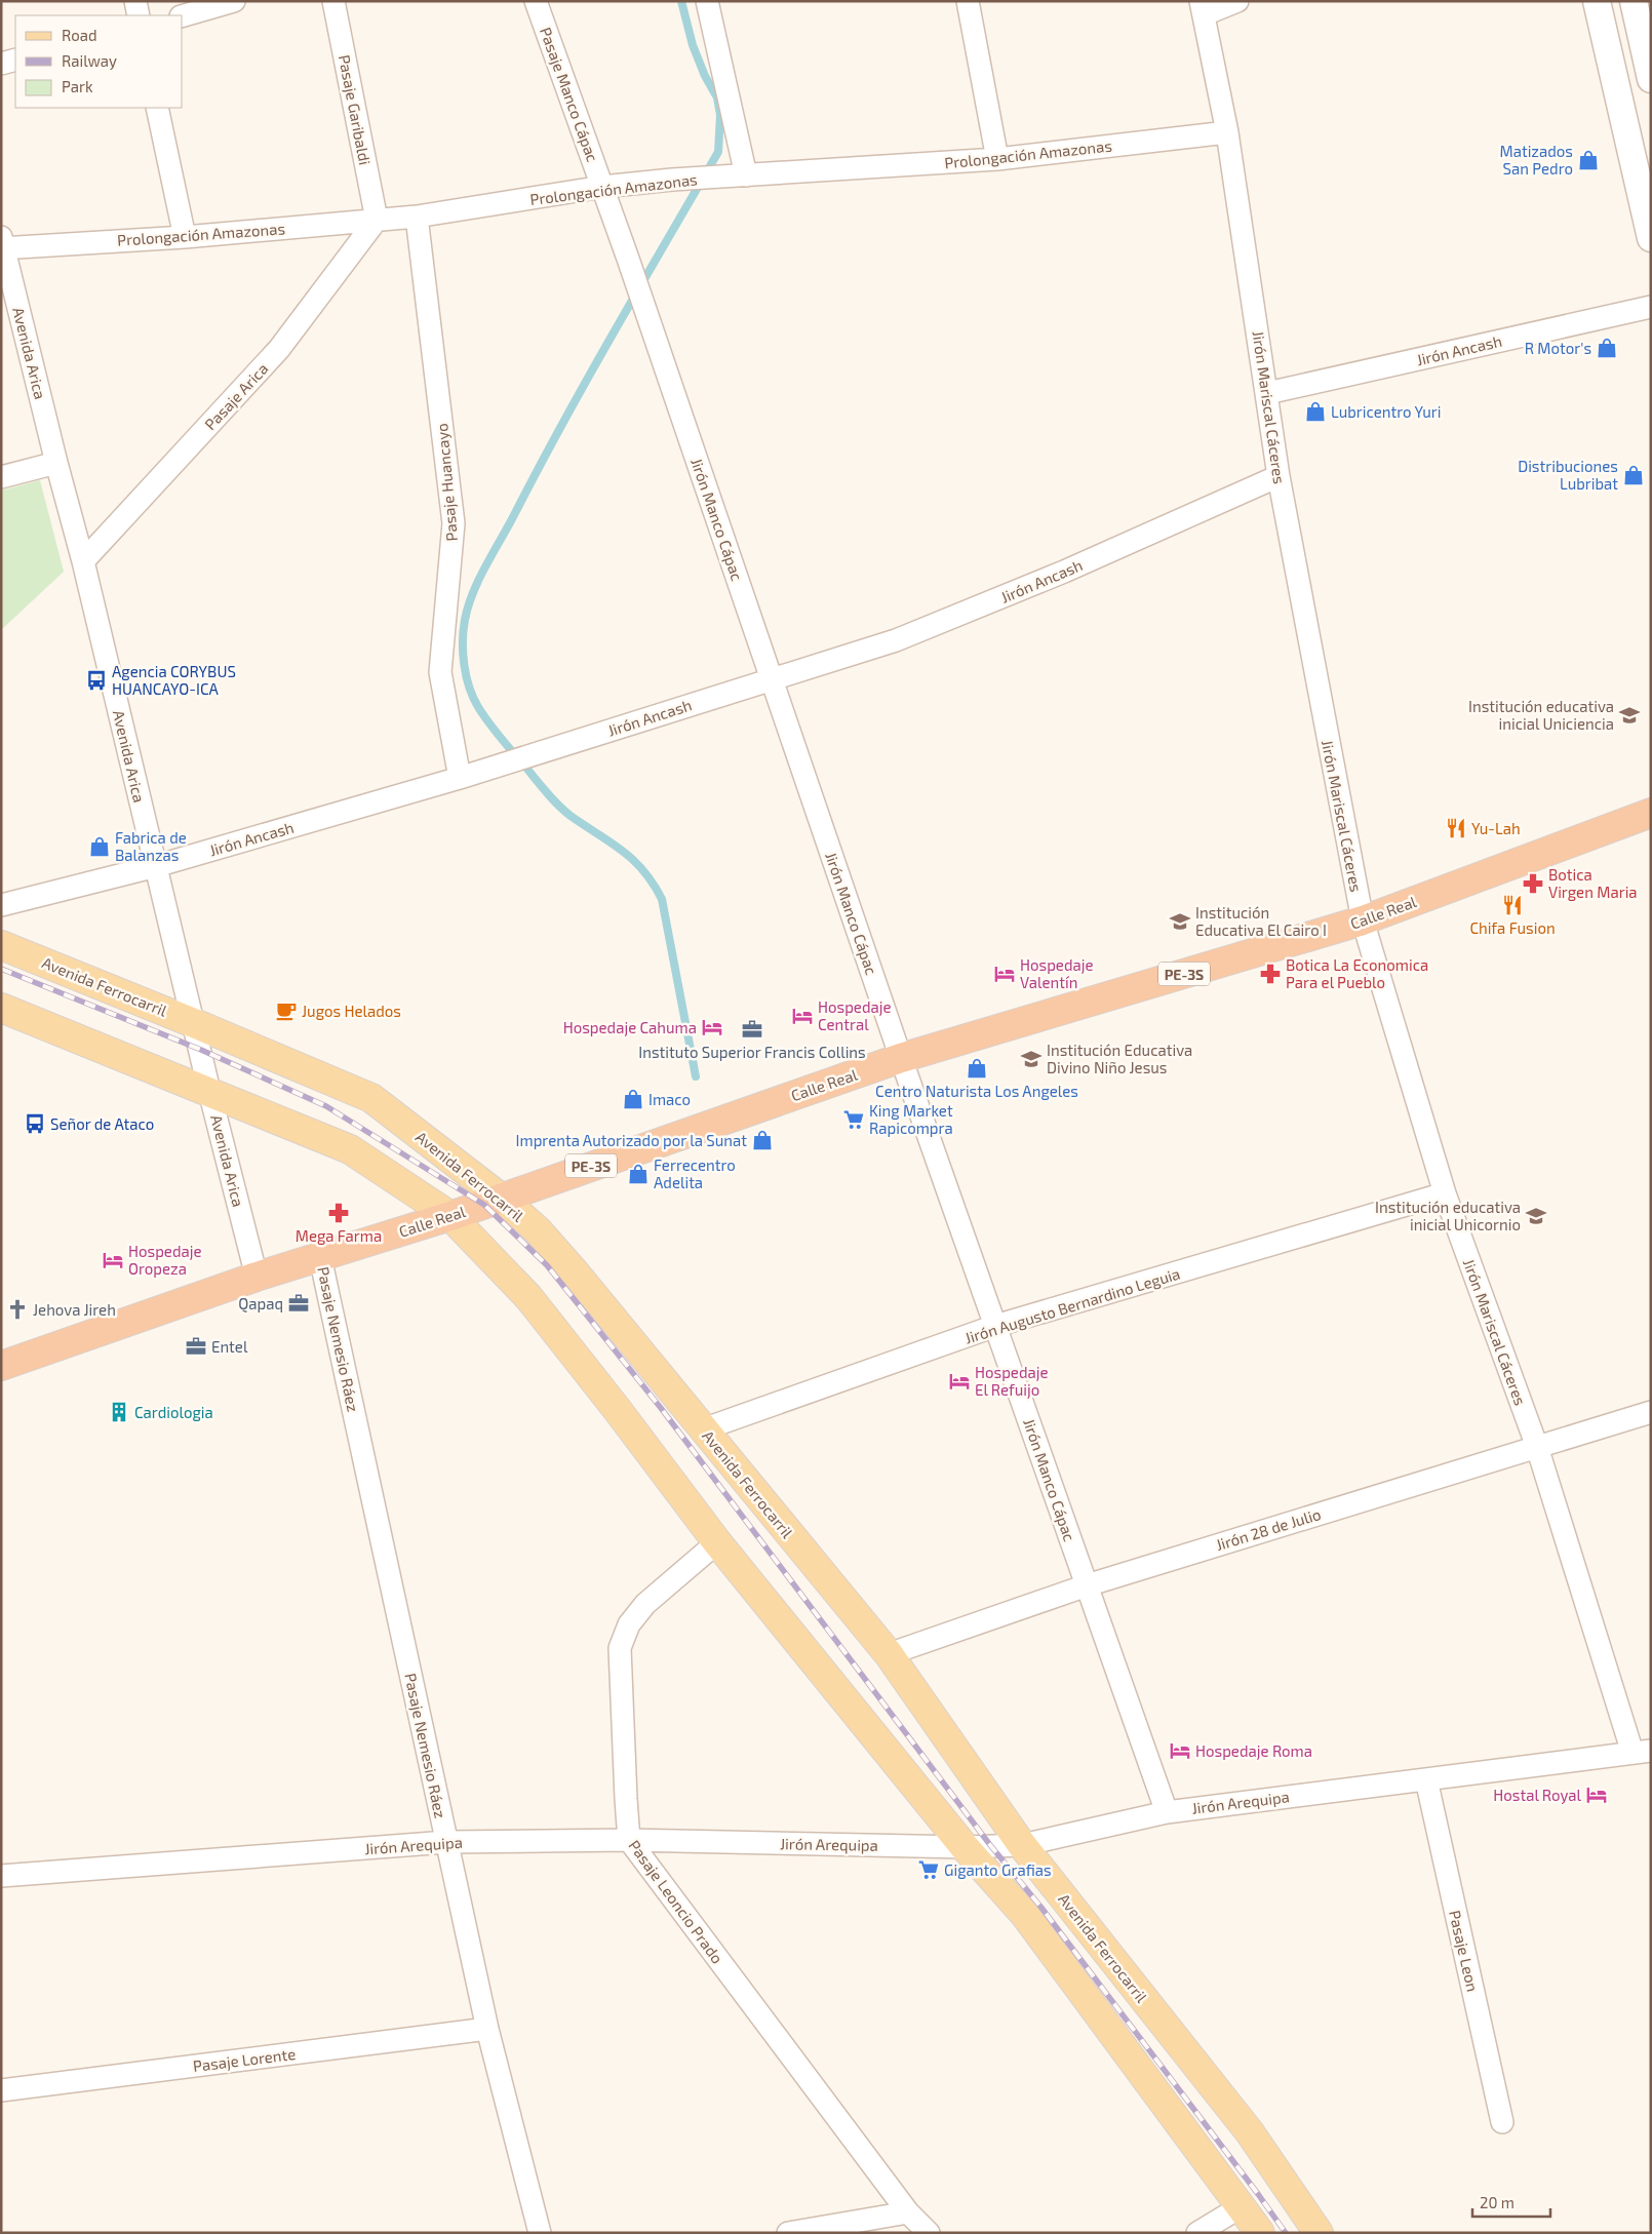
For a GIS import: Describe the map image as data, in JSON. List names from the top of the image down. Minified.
{"streets":{"highway":["Calle Real","PE-3S"],"main road":["Avenida Ferrocarril"],"street":["Pasaje Manco Cápac","Pasaje Garibaldi","Prolongación Amazonas","Jirón Ancash","Avenida Arica","Pasaje Arica","Jirón Mariscal Cáceres","Pasaje Huancayo","Jirón Manco Cápac","Jirón Augusto Bernardino Leguia","Pasaje Nemesio Ráez","Jirón 28 de Julio","Jirón Arequipa","Pasaje Leoncio Prado","Pasaje Leon","Pasaje Lorente"]},"crossings":[["Pasaje Manco Cápac","Prolongación Amazonas"],["Pasaje Manco Cápac","Jirón Manco Cápac"],["Pasaje Garibaldi","Prolongación Amazonas"],["Pasaje Garibaldi","Pasaje Arica"],["Prolongación Amazonas","Avenida Arica"],["Prolongación Amazonas","Pasaje Arica"],["Prolongación Amazonas","Jirón Mariscal Cáceres"],["Prolongación Amazonas","Pasaje Huancayo"],["Prolongación Amazonas","Jirón Manco Cápac"],["Jirón Ancash","Avenida Arica"],["Jirón Ancash","Jirón Mariscal Cáceres"],["Jirón Ancash","Pasaje Huancayo"],["Jirón Ancash","Jirón Manco Cápac"],["Avenida Arica","Pasaje Arica"],["Avenida Arica","Calle Real"],["Avenida Arica","Avenida Ferrocarril"],["Jirón Mariscal Cáceres","Calle Real"],["Jirón Mariscal Cáceres","Jirón Augusto Bernardino Leguia"],["Jirón Mariscal Cáceres","Jirón 28 de Julio"],["Jirón Mariscal Cáceres","Jirón Arequipa"],["Jirón Manco Cápac","Calle Real"],["Jirón Manco Cápac","Jirón Augusto Bernardino Leguia"],["Jirón Manco Cápac","Jirón 28 de Julio"],["Jirón Manco Cápac","Jirón Arequipa"],["Calle Real","Avenida Ferrocarril"],["Calle Real","Pasaje Nemesio Ráez"],["Avenida Ferrocarril","Jirón Augusto Bernardino Leguia"],["Avenida Ferrocarril","Jirón 28 de Julio"],["Avenida Ferrocarril","Jirón Arequipa"],["Pasaje Nemesio Ráez","Jirón Arequipa"],["Pasaje Nemesio Ráez","Pasaje Lorente"],["Jirón Arequipa","Pasaje Leoncio Prado"],["Jirón Arequipa","Pasaje Leon"]],"places":{"shop":["Matizados San Pedro","R Motor's","Lubricentro Yuri","Distribuciones Lubribat","Fabrica de Balanzas","Centro Naturista Los Angeles","Imaco","Imprenta Autorizado por la Sunat","Ferrecentro Adelita"],"bus stop":["Agencia CORYBUS HUANCAYO-ICA","Señor de Ataco"],"school or university":["Institución educativa inicial Uniciencia","Institución Educativa El Cairo I","Institución Educativa Divino Niño Jesus","Institución educativa inicial Unicornio"],"restaurant":["Yu-Lah","Chifa Fusion"],"pharmacy":["Botica Virgen Maria","Botica La Economica Para el Pueblo","Mega Farma"],"hotel":["Hospedaje Valentín","Hospedaje Central","Hospedaje Cahuma","Hospedaje Oropeza","Hospedaje El Refuijo","Hospedaje Roma","Hostal Royal"],"cafe":["Jugos Helados"],"office":["Instituto Superior Francis Collins","Qapaq","Entel"],"supermarket":["King Market Rapicompra","Giganto Grafias"],"church":["Jehova Jireh"],"building":["Cardiologia"]},"legend":["Road","Railway","Park"],"scale_bar":"20 m"}
